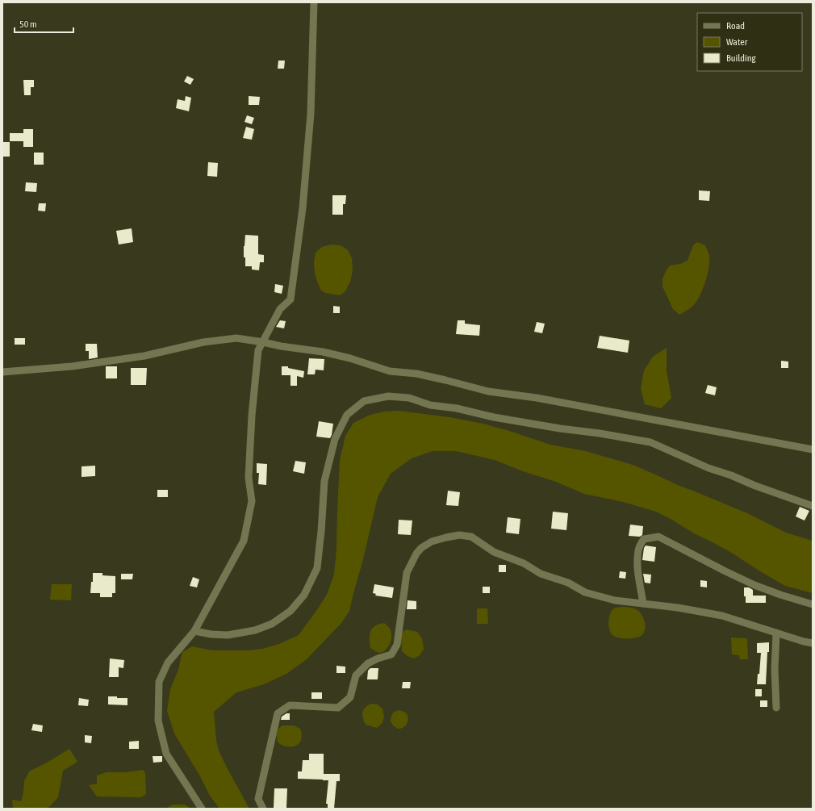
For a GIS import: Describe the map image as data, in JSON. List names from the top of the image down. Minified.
{"legend":["Road","Water","Building"],"scale_bar":"50 m"}
